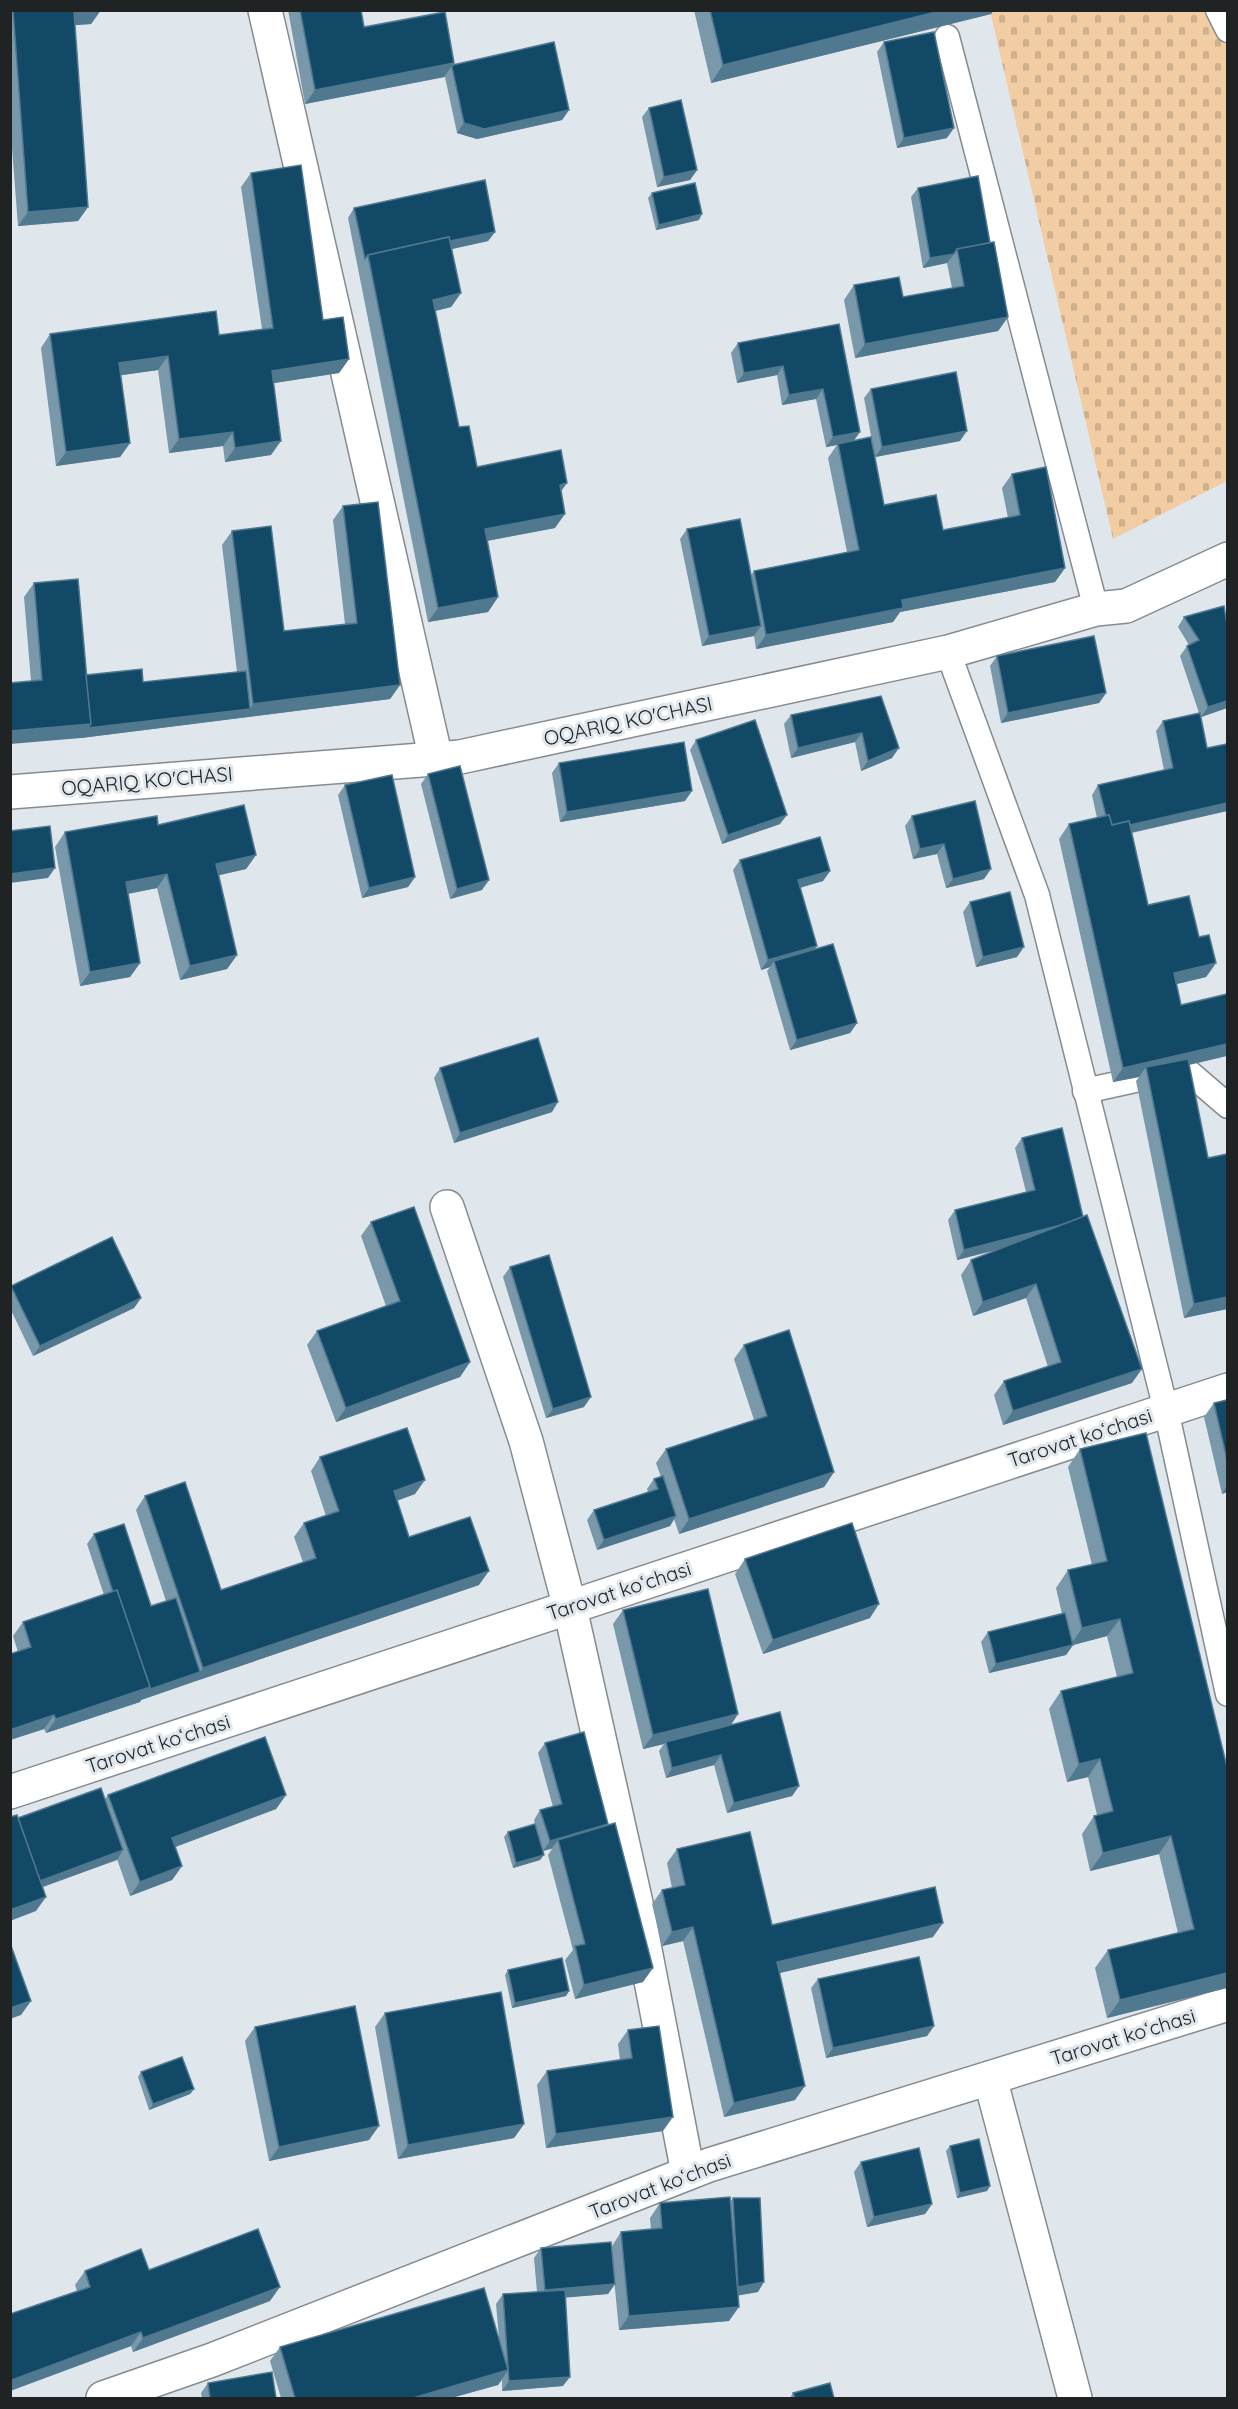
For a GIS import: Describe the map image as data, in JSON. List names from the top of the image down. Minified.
{"streets":{"street":["OQARIQ KO'CHASI","Tarovat koʻchasi"]}}
